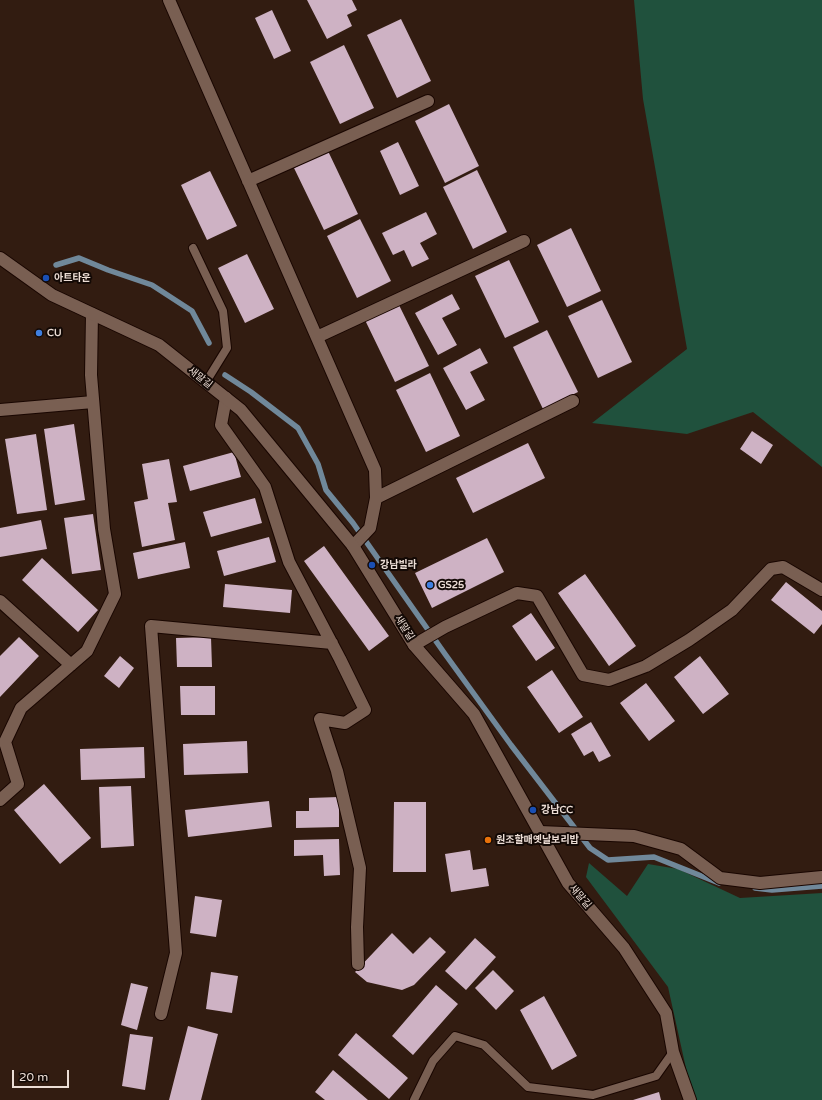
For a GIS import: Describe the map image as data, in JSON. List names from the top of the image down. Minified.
{"streets":{"street":["새말길"]},"places":["아트타운","CU","강남빌라","GS25","강남CC","원조할매옛날보리밥"],"scale_bar":"20 m"}
